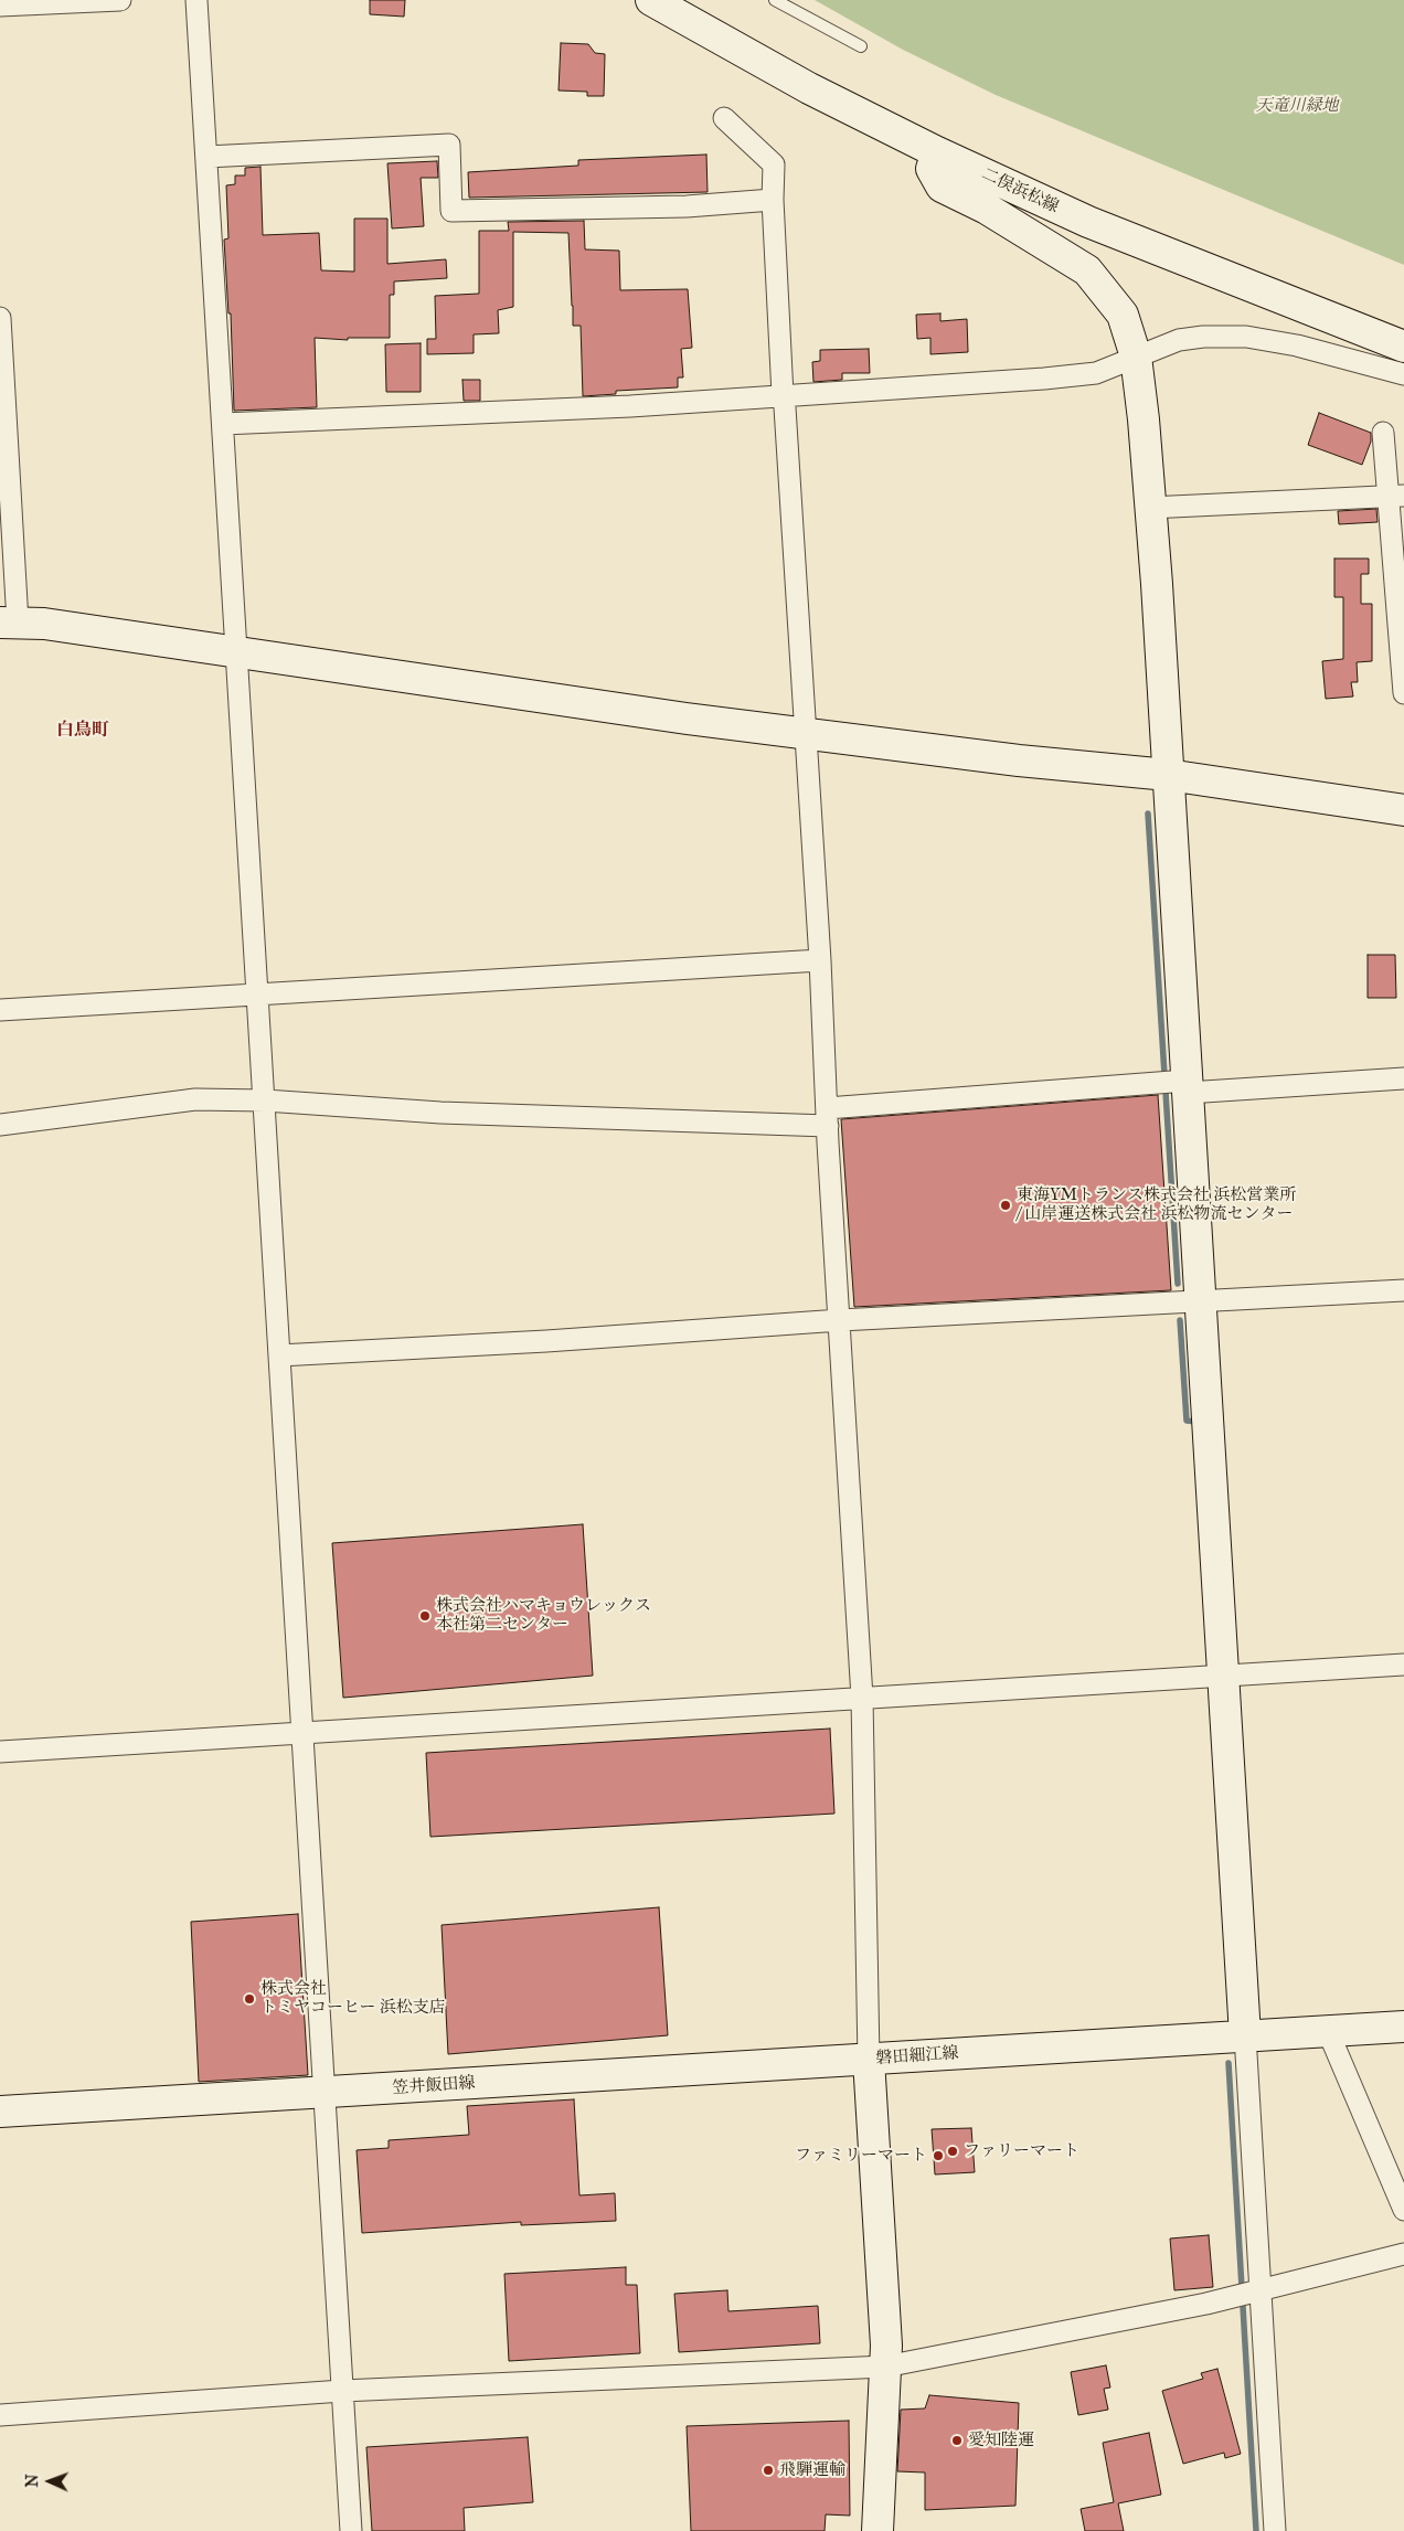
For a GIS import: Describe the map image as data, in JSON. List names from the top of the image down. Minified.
{"streets":{"street":["二俣浜松線","磐田細江線","笠井飯田線"]},"crossings":[["磐田細江線","笠井飯田線"]],"districts":["白鳥町"],"parks":["天竜川緑地"],"places":["東海YMトランス株式会社 浜松営業所 / 山岸運送株式会社 浜松物流センター","株式会社ハマキョウレックス 本社第二センター","株式会社 トミヤコーヒー 浜松支店","ファリーマート","ファミリーマート","愛知陸運","飛騨運輸"],"north":"left"}
